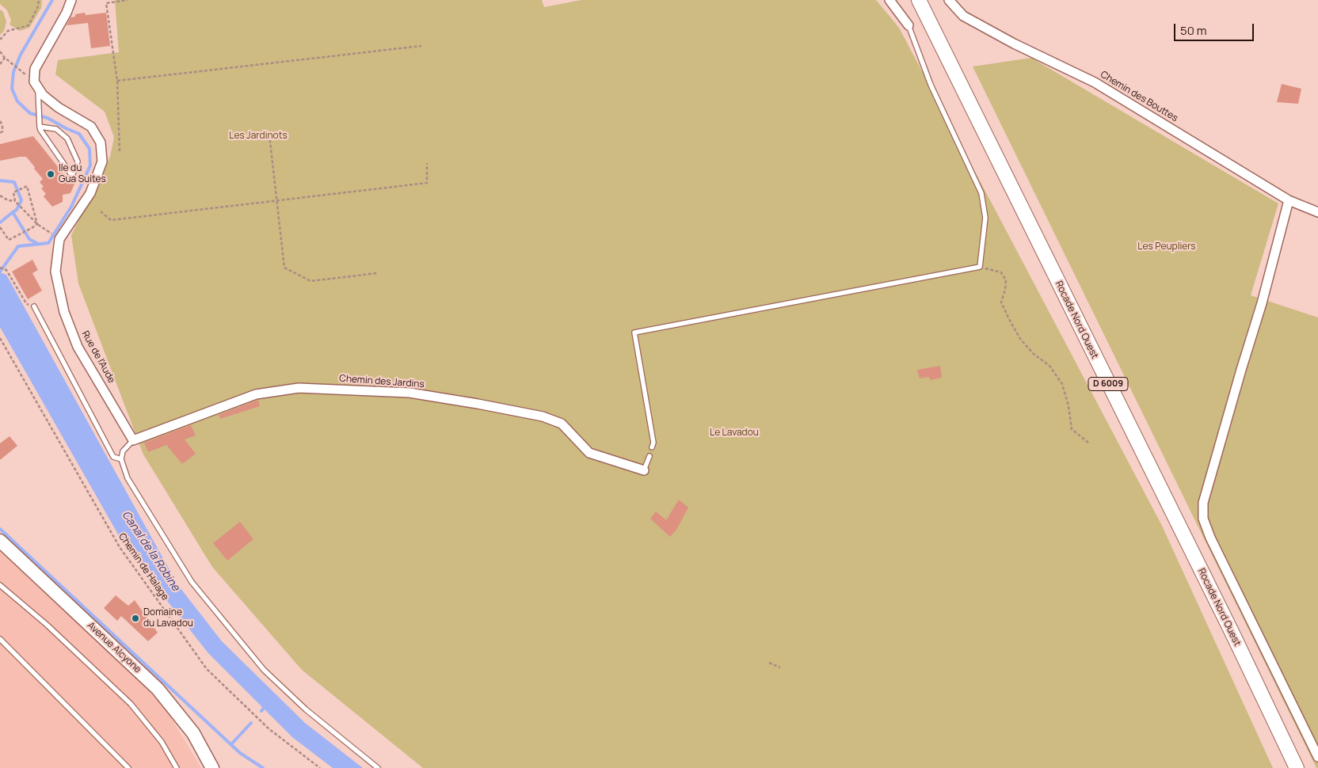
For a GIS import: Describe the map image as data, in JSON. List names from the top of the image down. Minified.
{"streets":{"main road":["Rocade Nord Ouest","D 6009"],"street":["Chemin des Bouttes","Rue de l'Aude","Chemin des Jardins","Avenue Alcyone"],"path":["Chemin de Halage"]},"crossings":[["Rue de l'Aude","Chemin des Jardins"]],"water":["Canal de la Robine"],"parks":["Les Jardinots","Les Peupliers","Le Lavadou"],"places":["Ile du Gua Suites","Domaine du Lavadou"],"scale_bar":"50 m"}
